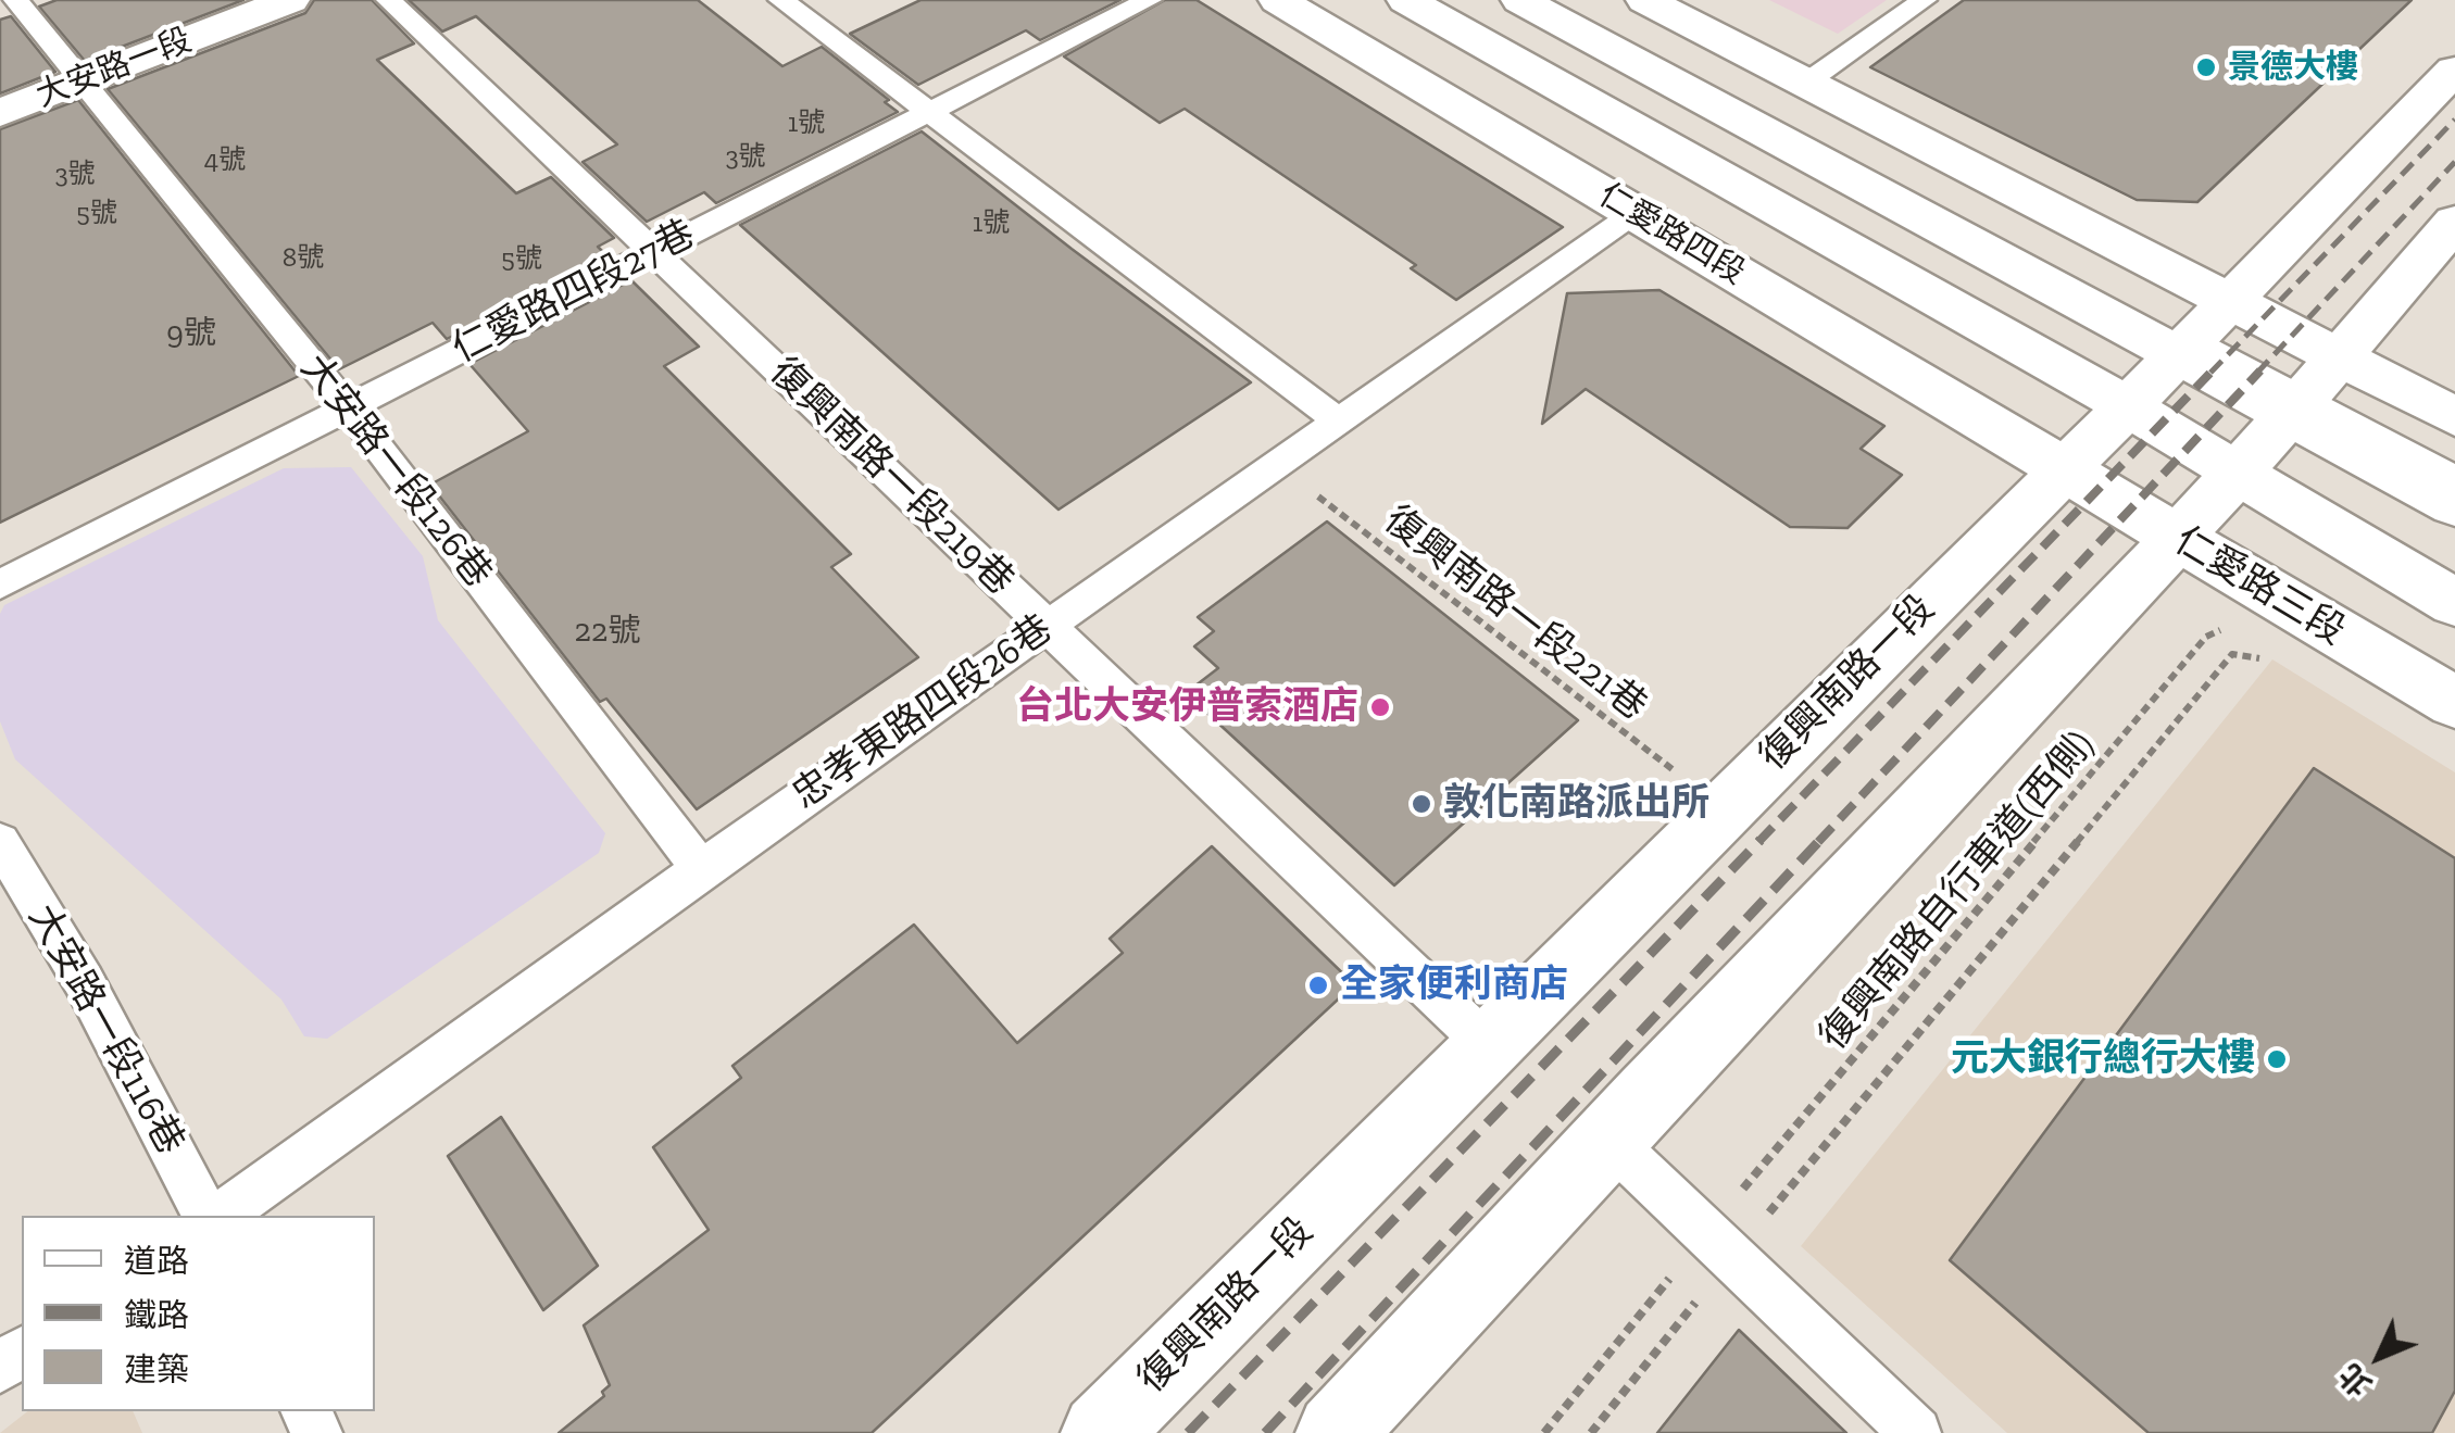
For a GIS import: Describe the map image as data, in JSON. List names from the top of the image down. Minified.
{"streets":{"main road":["大安路一段","仁愛路四段","仁愛路三段","復興南路一段"],"lane":["仁愛路四段27巷","大安路一段126巷","復興南路一段219巷","忠孝東路四段26巷","大安路一段116巷"],"path":["復興南路一段221巷","復興南路自行車道(西側)"]},"crossings":[["大安路一段","大安路一段126巷"],["仁愛路四段","仁愛路三段"],["仁愛路四段","復興南路一段"],["仁愛路四段","忠孝東路四段26巷"],["仁愛路四段27巷","大安路一段126巷"],["仁愛路四段27巷","復興南路一段219巷"],["大安路一段126巷","忠孝東路四段26巷"],["復興南路一段219巷","復興南路一段"],["復興南路一段219巷","忠孝東路四段26巷"],["仁愛路三段","復興南路一段"],["仁愛路三段","復興南路自行車道(西側)"],["復興南路一段221巷","復興南路一段"],["復興南路一段221巷","忠孝東路四段26巷"]],"places":["景德大樓","台北大安伊普索酒店","敦化南路派出所","全家便利商店","元大銀行總行大樓"],"house_numbers":["1號","3號","4號","3號","5號","1號","8號","5號","9號","22號"],"legend":["道路","鐵路","建築"],"north":"bottom left"}
